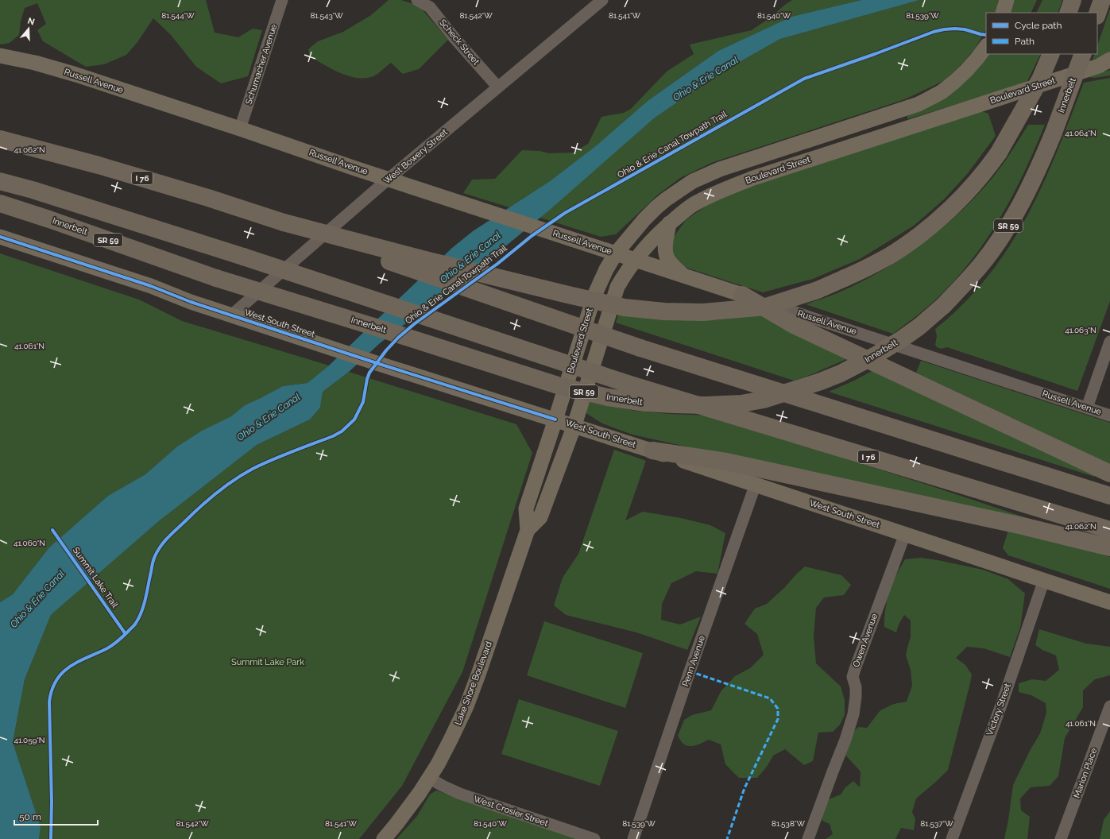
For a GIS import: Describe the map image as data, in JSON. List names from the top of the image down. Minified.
{"streets":{"highway":["Innerbelt","I 76","SR 59"],"main road":["Russell Avenue","Boulevard Street","West South Street","Lake Shore Boulevard"],"street":["Scheck Street","Schumacher Avenue","West Bowery Street","Owen Avenue","Penn Avenue","Victory Street","Marion Place","West Crosier Street"],"cycle path":["Ohio & Erie Canal Towpath Trail","Summit Lake Trail"]},"crossings":[["Scheck Street","West Bowery Street"],["Schumacher Avenue","Russell Avenue"],["Russell Avenue","Boulevard Street"],["Russell Avenue","West Bowery Street"],["Boulevard Street","West South Street"],["Boulevard Street","Lake Shore Boulevard"],["West Bowery Street","West South Street"],["West South Street","Owen Avenue"],["West South Street","Penn Avenue"],["West South Street","Lake Shore Boulevard"],["West South Street","Victory Street"],["Lake Shore Boulevard","West Crosier Street"]],"water":["Ohio & Erie Canal"],"parks":["Summit Lake Park"],"legend":["Cycle path","Path"],"scale_bar":"50 m","north":"top","coordinates":["81.544°W","81.543°W","81.542°W","81.541°W","81.540°W","81.539°W","41.064°N","41.062°N","41.063°N","41.061°N","41.060°N","41.059°N","81.538°W","81.537°W"]}
